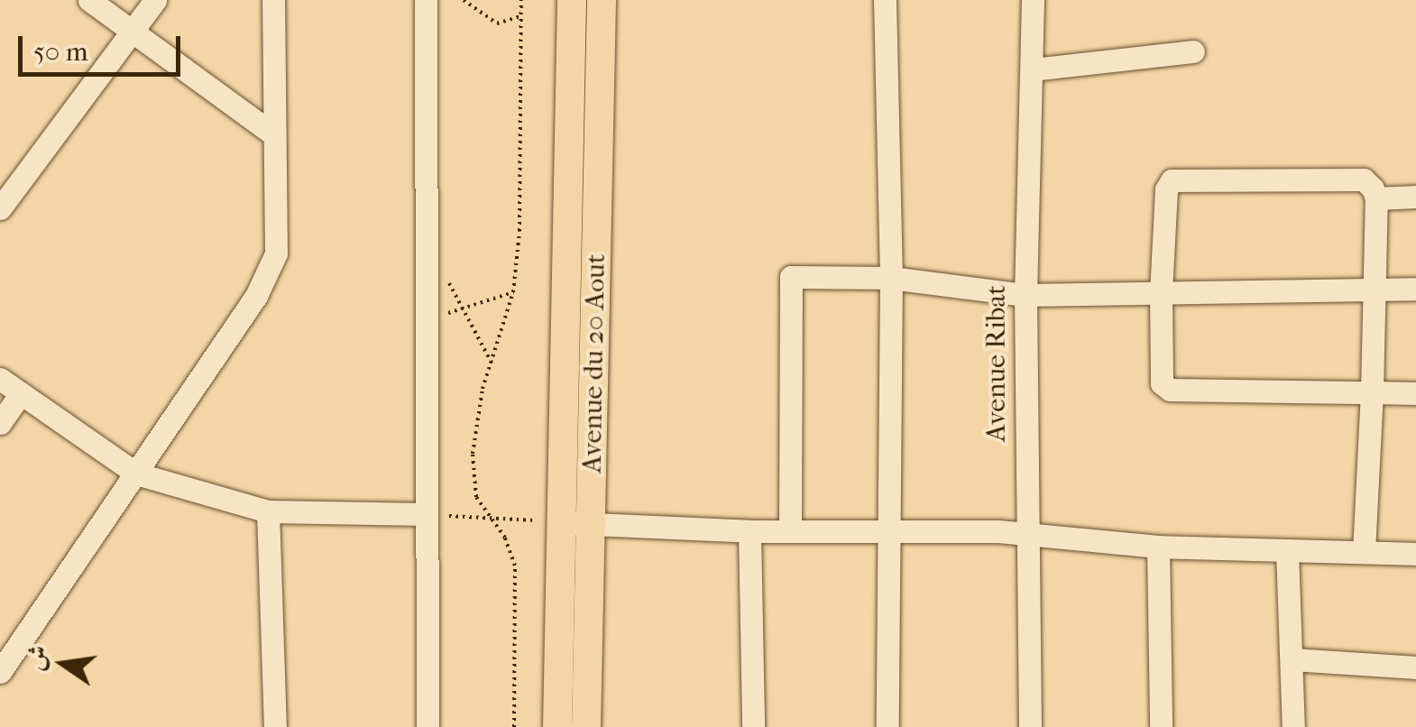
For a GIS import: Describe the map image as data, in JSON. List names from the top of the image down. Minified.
{"streets":{"main road":["Avenue du 20 Aout"],"street":["Avenue Ribat"]},"scale_bar":"50 m","north":"left"}
